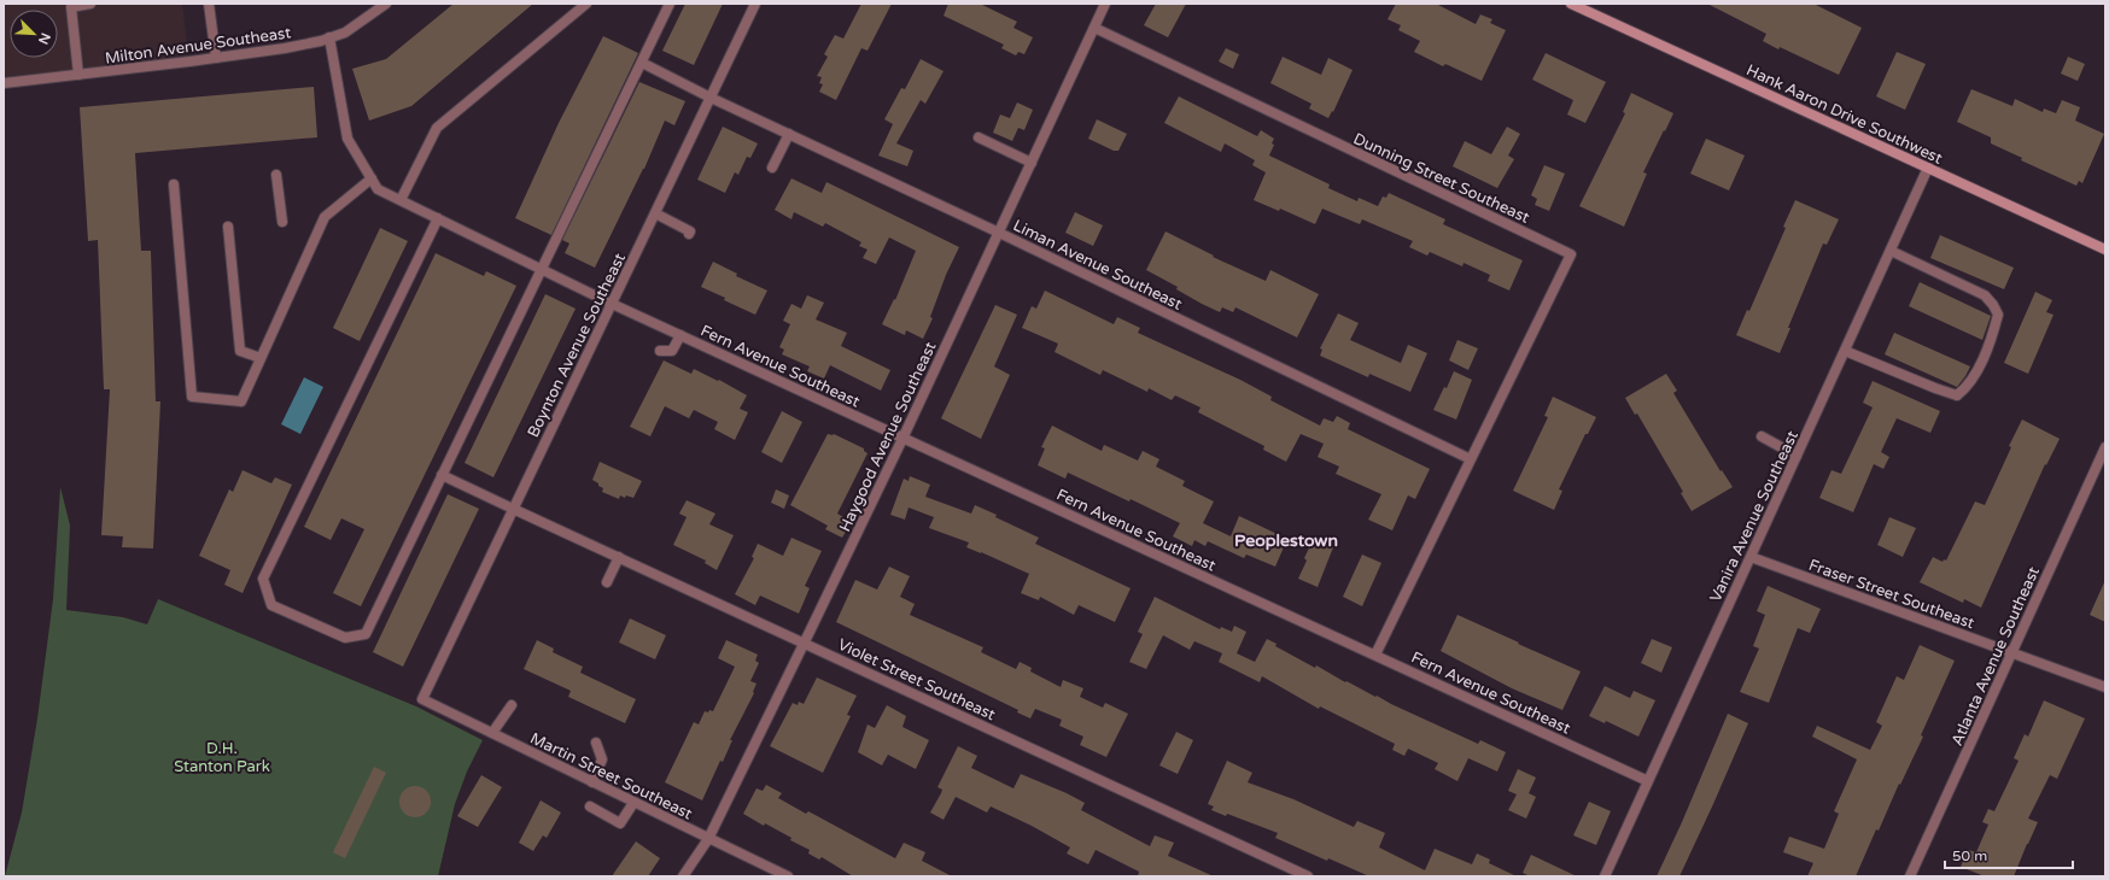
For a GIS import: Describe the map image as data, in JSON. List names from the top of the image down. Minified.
{"streets":{"main road":["Hank Aaron Drive Southwest"],"street":["Milton Avenue Southeast","Dunning Street Southeast","Liman Avenue Southeast","Boynton Avenue Southeast","Fern Avenue Southeast","Haygood Avenue Southeast","Vanira Avenue Southeast","Fraser Street Southeast","Atlanta Avenue Southeast","Violet Street Southeast","Martin Street Southeast"]},"crossings":[["Milton Avenue Southeast","Fern Avenue Southeast"],["Hank Aaron Drive Southwest","Vanira Avenue Southeast"],["Dunning Street Southeast","Liman Avenue Southeast"],["Dunning Street Southeast","Haygood Avenue Southeast"],["Liman Avenue Southeast","Boynton Avenue Southeast"],["Liman Avenue Southeast","Haygood Avenue Southeast"],["Boynton Avenue Southeast","Fern Avenue Southeast"],["Boynton Avenue Southeast","Violet Street Southeast"],["Boynton Avenue Southeast","Martin Street Southeast"],["Fern Avenue Southeast","Haygood Avenue Southeast"],["Fern Avenue Southeast","Vanira Avenue Southeast"],["Haygood Avenue Southeast","Violet Street Southeast"],["Haygood Avenue Southeast","Martin Street Southeast"],["Vanira Avenue Southeast","Fraser Street Southeast"],["Fraser Street Southeast","Atlanta Avenue Southeast"]],"districts":["Peoplestown"],"parks":["D.H. Stanton Park"],"scale_bar":"50 m","north":"bottom right"}
